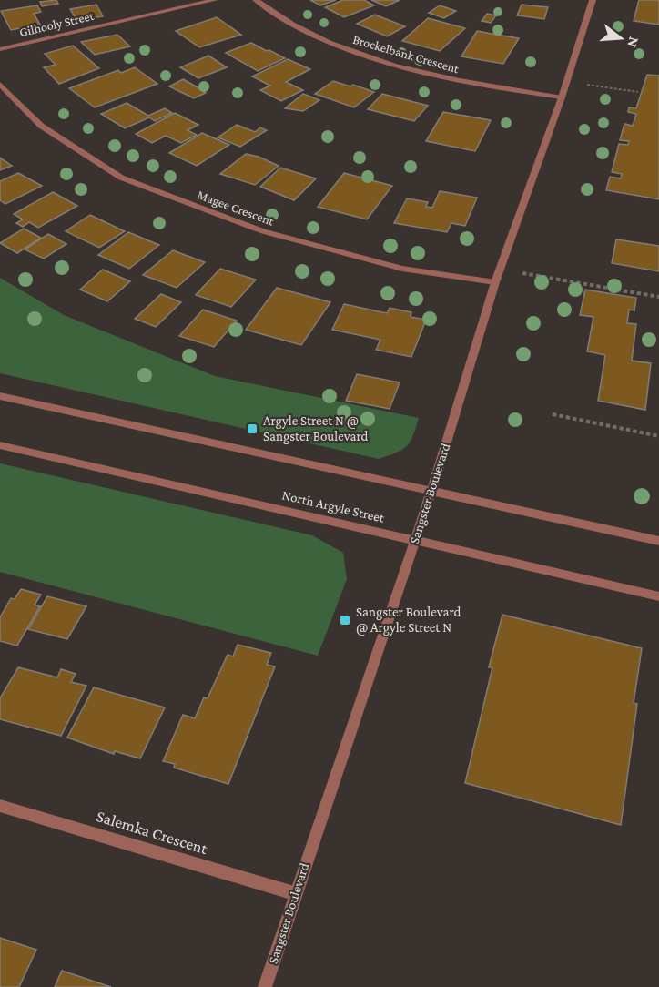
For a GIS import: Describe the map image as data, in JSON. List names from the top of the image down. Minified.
{"streets":{"street":["Gilhooly Street","Brockelbank Crescent","Magee Crescent","Sangster Boulevard","North Argyle Street","Salemka Crescent"]},"crossings":[["Brockelbank Crescent","Sangster Boulevard"],["Magee Crescent","Sangster Boulevard"],["Sangster Boulevard","North Argyle Street"],["Sangster Boulevard","Salemka Crescent"]],"places":{"transit":["Argyle Street N @ Sangster Boulevard","Sangster Boulevard @ Argyle Street N"]},"north":"right"}
